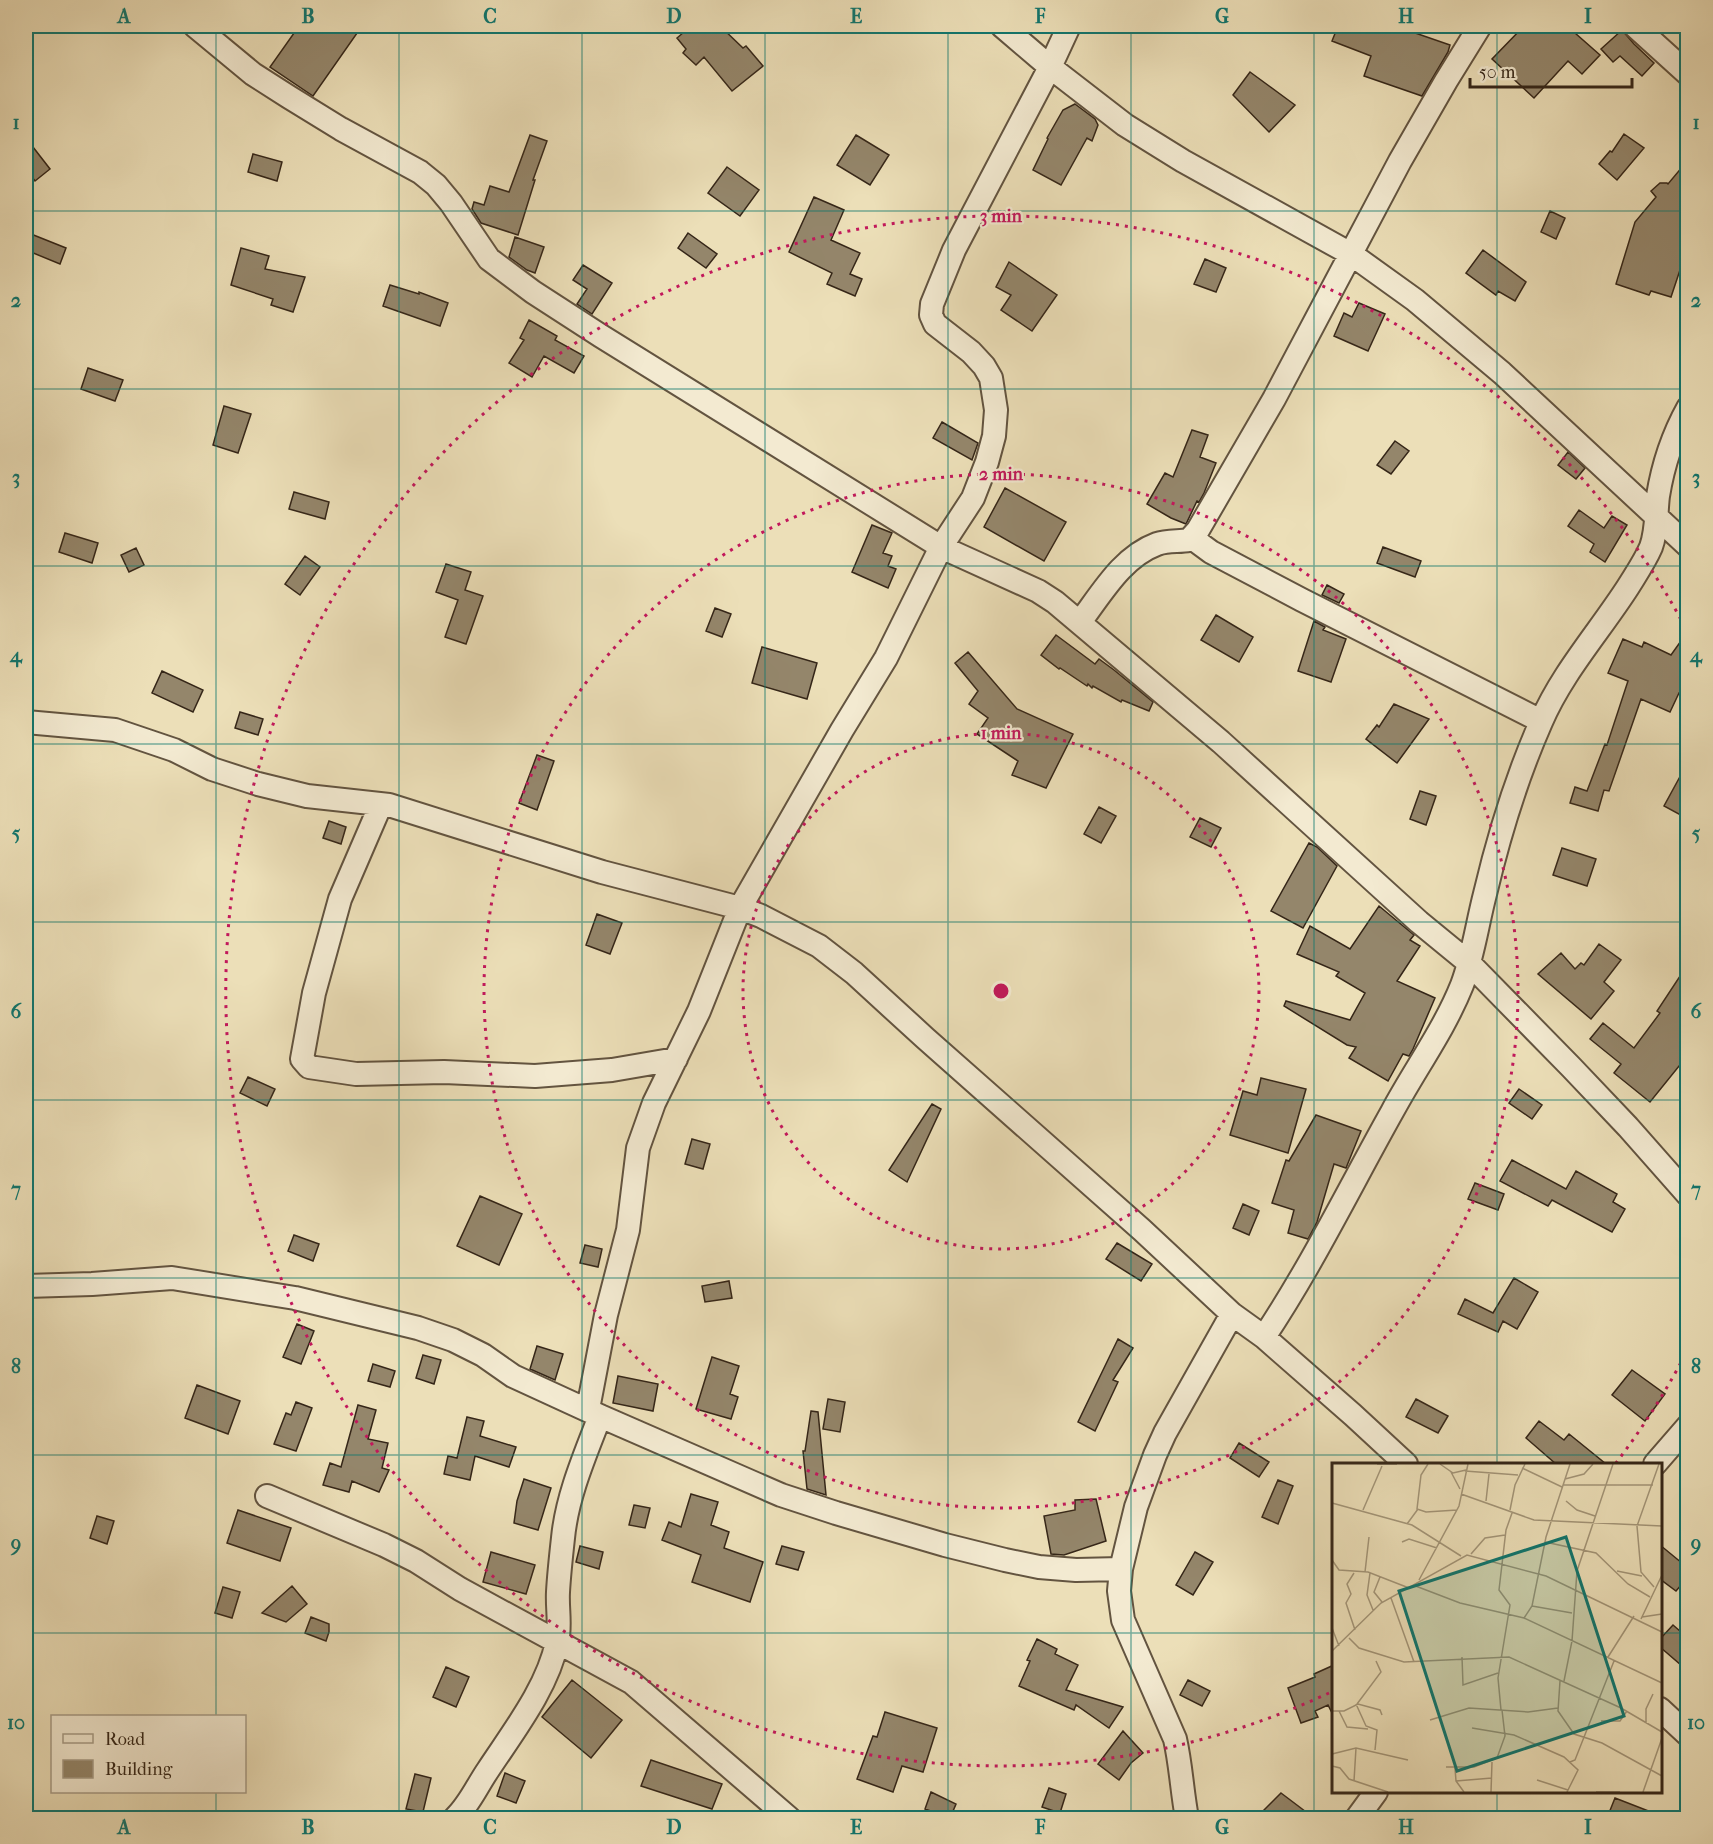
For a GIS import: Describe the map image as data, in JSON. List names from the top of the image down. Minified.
{"legend":["Road","Building"],"scale_bar":"50 m","grid":{"columns":["A","B","C","D","E","F","G","H","I"],"rows":["1","2","3","4","5","6","7","8","9","10"]},"rings":["3 min","2 min","1 min"]}
